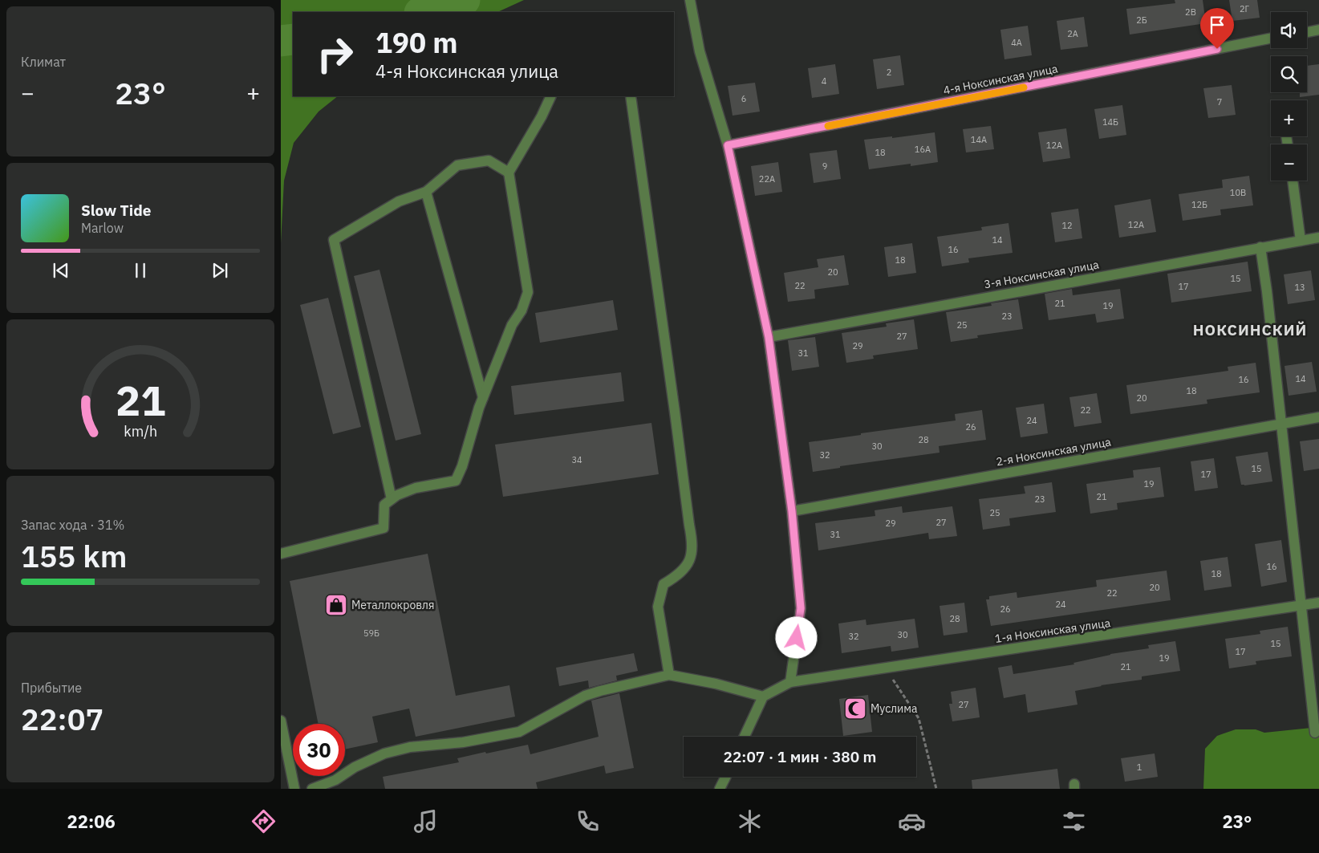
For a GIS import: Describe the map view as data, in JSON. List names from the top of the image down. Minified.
{"streets":{"street":["4-я Ноксинская улица","3-я Ноксинская улица","2-я Ноксинская улица","1-я Ноксинская улица"]},"districts":["НОКСИНСКИЙ"],"places":{"shop":["Металлокровля"],"mosque":["Муслима"]},"house_numbers":["2Г","2В","2Б","2А","4А","2","4","6","7","14Б","14А","12А","16А","18","9","22А","10В","12Б","12А","12","14","16","18","20","15","22","17","13","21","19","23","25","27","29","31","14","16","18","20","22","24","26","28","30","32","34","15","17","19","21","23","25","27","29","31","16","18","20","22","24","26","28","59Б","30","32","15","17","19","21","27","1"],"page":{"tile":["Климат",["Запас хода · 31%","155 km"],["Прибытие","22:07"]],"map_buttons":["+","−"],"turn":["190 m","4-я Ноксинская улица"],"heat":["−","23°","+"],"song":["Slow Tide","Marlow"],"limit":"30","trip":"22:07 · 1 мин · 380 m","tabs":["22:06","23°"],"gauge":["21","km/h"]}}
